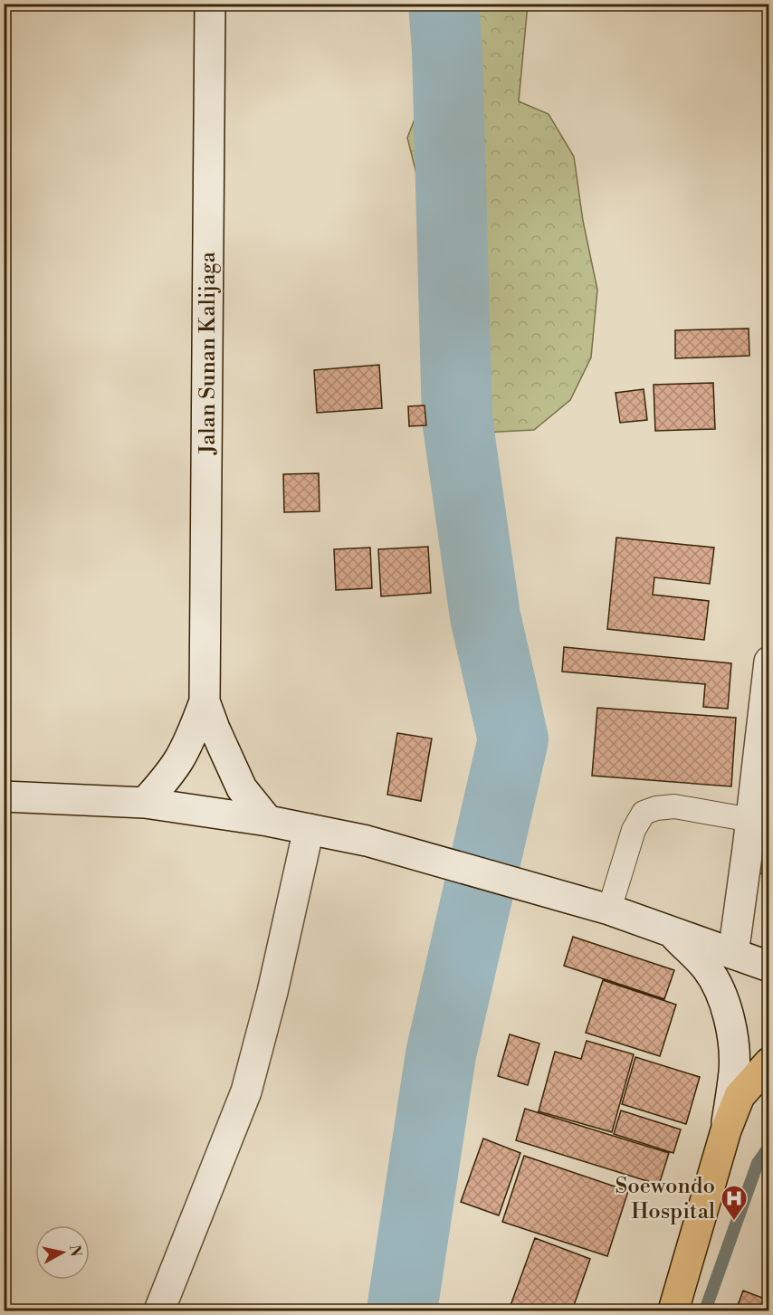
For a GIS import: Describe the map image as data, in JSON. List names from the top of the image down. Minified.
{"streets":{"main road":["Jalan Sunan Kalijaga"]},"places":{"hospital":["Soewondo Hospital"]},"north":"right"}
